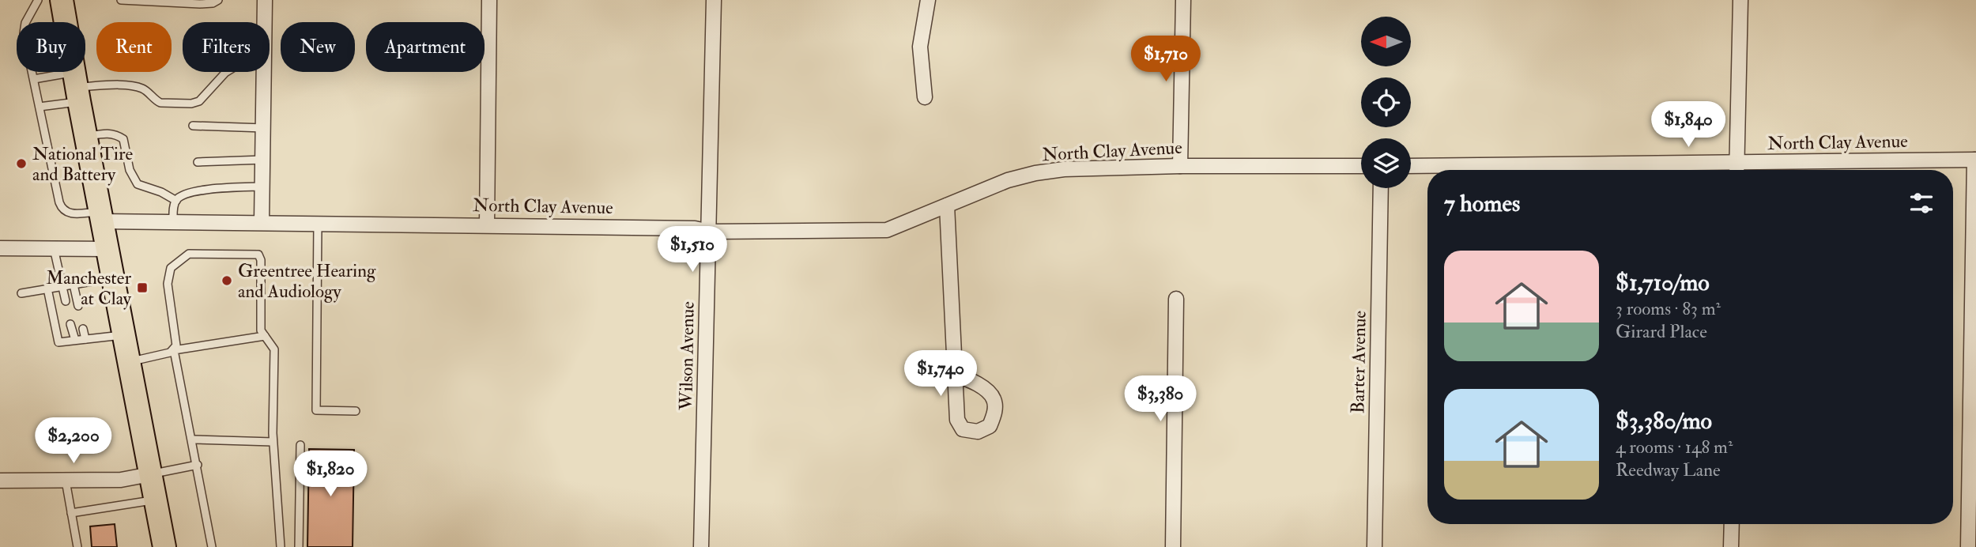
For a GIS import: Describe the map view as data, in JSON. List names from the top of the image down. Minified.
{"streets":{"street":["North Clay Avenue","Wilson Avenue","Barter Avenue"]},"crossings":[["North Clay Avenue","Wilson Avenue"]],"places":{"other":["National Tire and Battery","Greentree Hearing and Audiology"],"transit":["Manchester at Clay"]},"north":"left","page":{"chip":["Buy","Rent","Filters","New","Apartment"],"price":["$1,710","$1,840","$1,510","$1,740","$3,380","$2,200","$1,820"],"heading":"7 homes","list":[{"name":"$1,710/mo","note":"3 rooms · 83 m² · Girard Place"},{"name":"$3,380/mo","note":"4 rooms · 148 m² · Reedway Lane"}]}}
